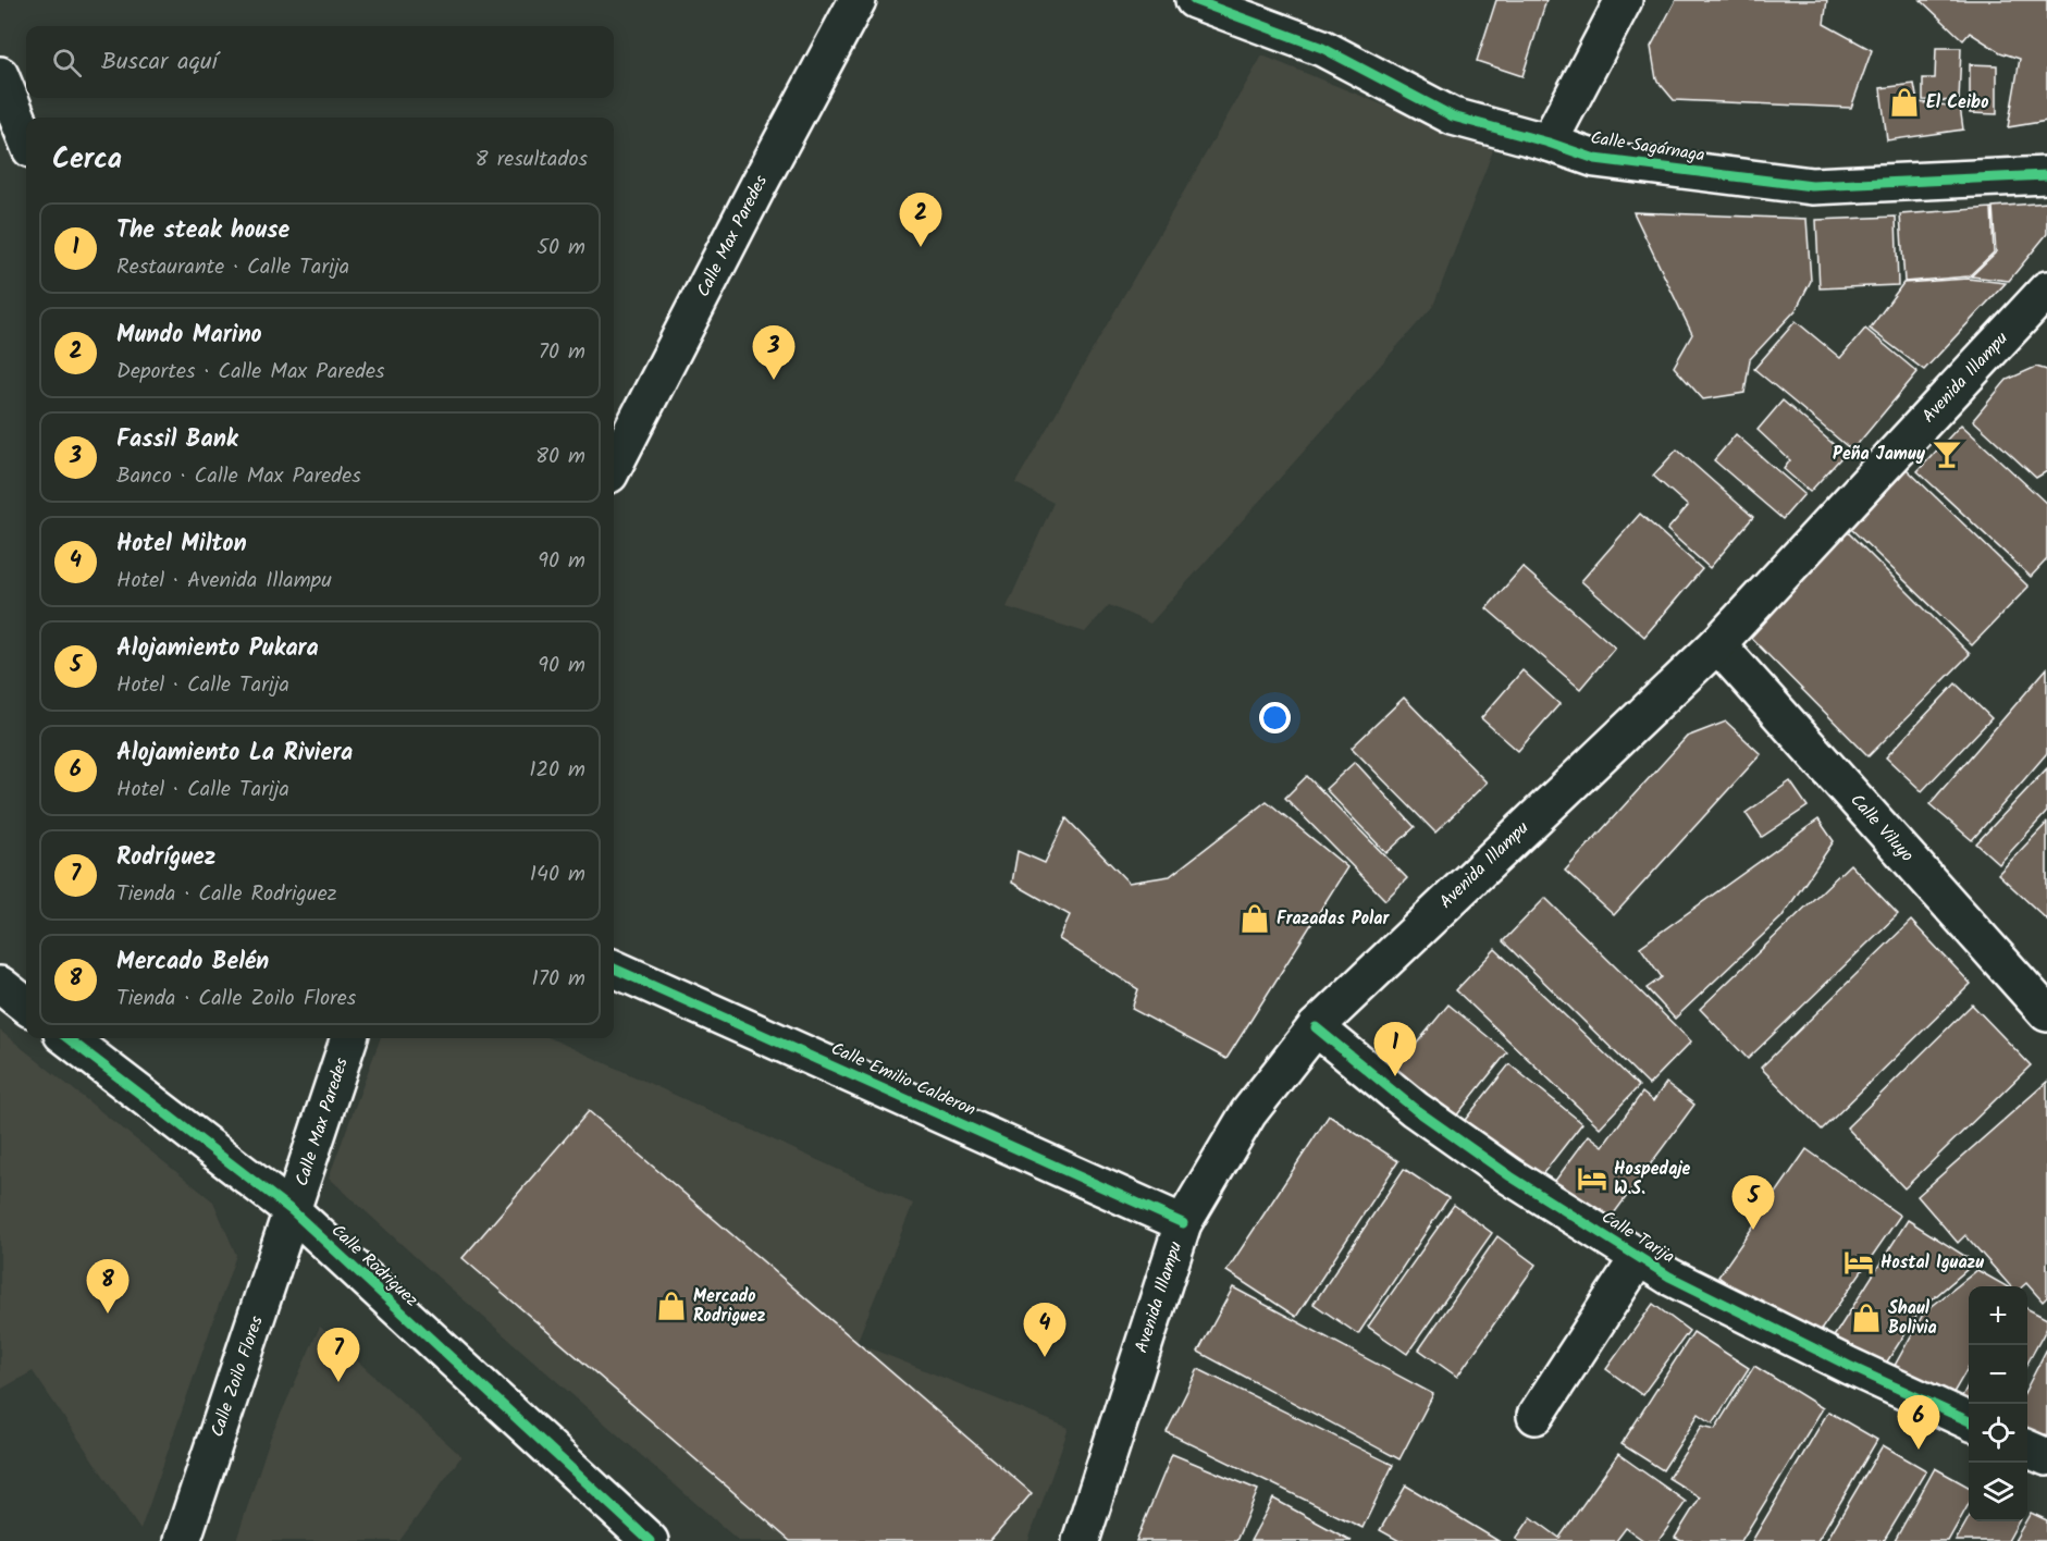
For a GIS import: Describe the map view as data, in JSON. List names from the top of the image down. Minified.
{"streets":{"street":["Calle Sagárnaga","Calle Max Paredes","Avenida Illampu","Calle Viluyo","Calle Emilio Calderon","Calle Tarija","Calle Rodriguez","Calle Zoilo Flores"]},"crossings":[["Calle Max Paredes","Calle Rodriguez"],["Calle Max Paredes","Calle Zoilo Flores"],["Avenida Illampu","Calle Viluyo"],["Avenida Illampu","Calle Emilio Calderon"],["Avenida Illampu","Calle Tarija"],["Calle Rodriguez","Calle Zoilo Flores"]],"places":{"shop":["El Ceibo","Frazadas Polar","Mercado Rodriguez","Shaul Bolivia"],"bar":["Peña Jamuy"],"hotel":["Hospedaje W.S.","Hostal Iguazu"]},"page":{"search":"Buscar aquí","heading":["Cerca","8 resultados"],"pins":["2","3","1","5","8","4","7","6"],"list":[{"mark":"1","name":"The steak house","note":"Restaurante · Calle Tarija","value":"50 m"},{"mark":"2","name":"Mundo Marino","note":"Deportes · Calle Max Paredes","value":"70 m"},{"mark":"3","name":"Fassil Bank","note":"Banco · Calle Max Paredes","value":"80 m"},{"mark":"4","name":"Hotel Milton","note":"Hotel · Avenida Illampu","value":"90 m"},{"mark":"5","name":"Alojamiento Pukara","note":"Hotel · Calle Tarija","value":"90 m"},{"mark":"6","name":"Alojamiento La Riviera","note":"Hotel · Calle Tarija","value":"120 m"},{"mark":"7","name":"Rodríguez","note":"Tienda · Calle Rodriguez","value":"140 m"},{"mark":"8","name":"Mercado Belén","note":"Tienda · Calle Zoilo Flores","value":"170 m"}],"map_buttons":["+","−"]}}
